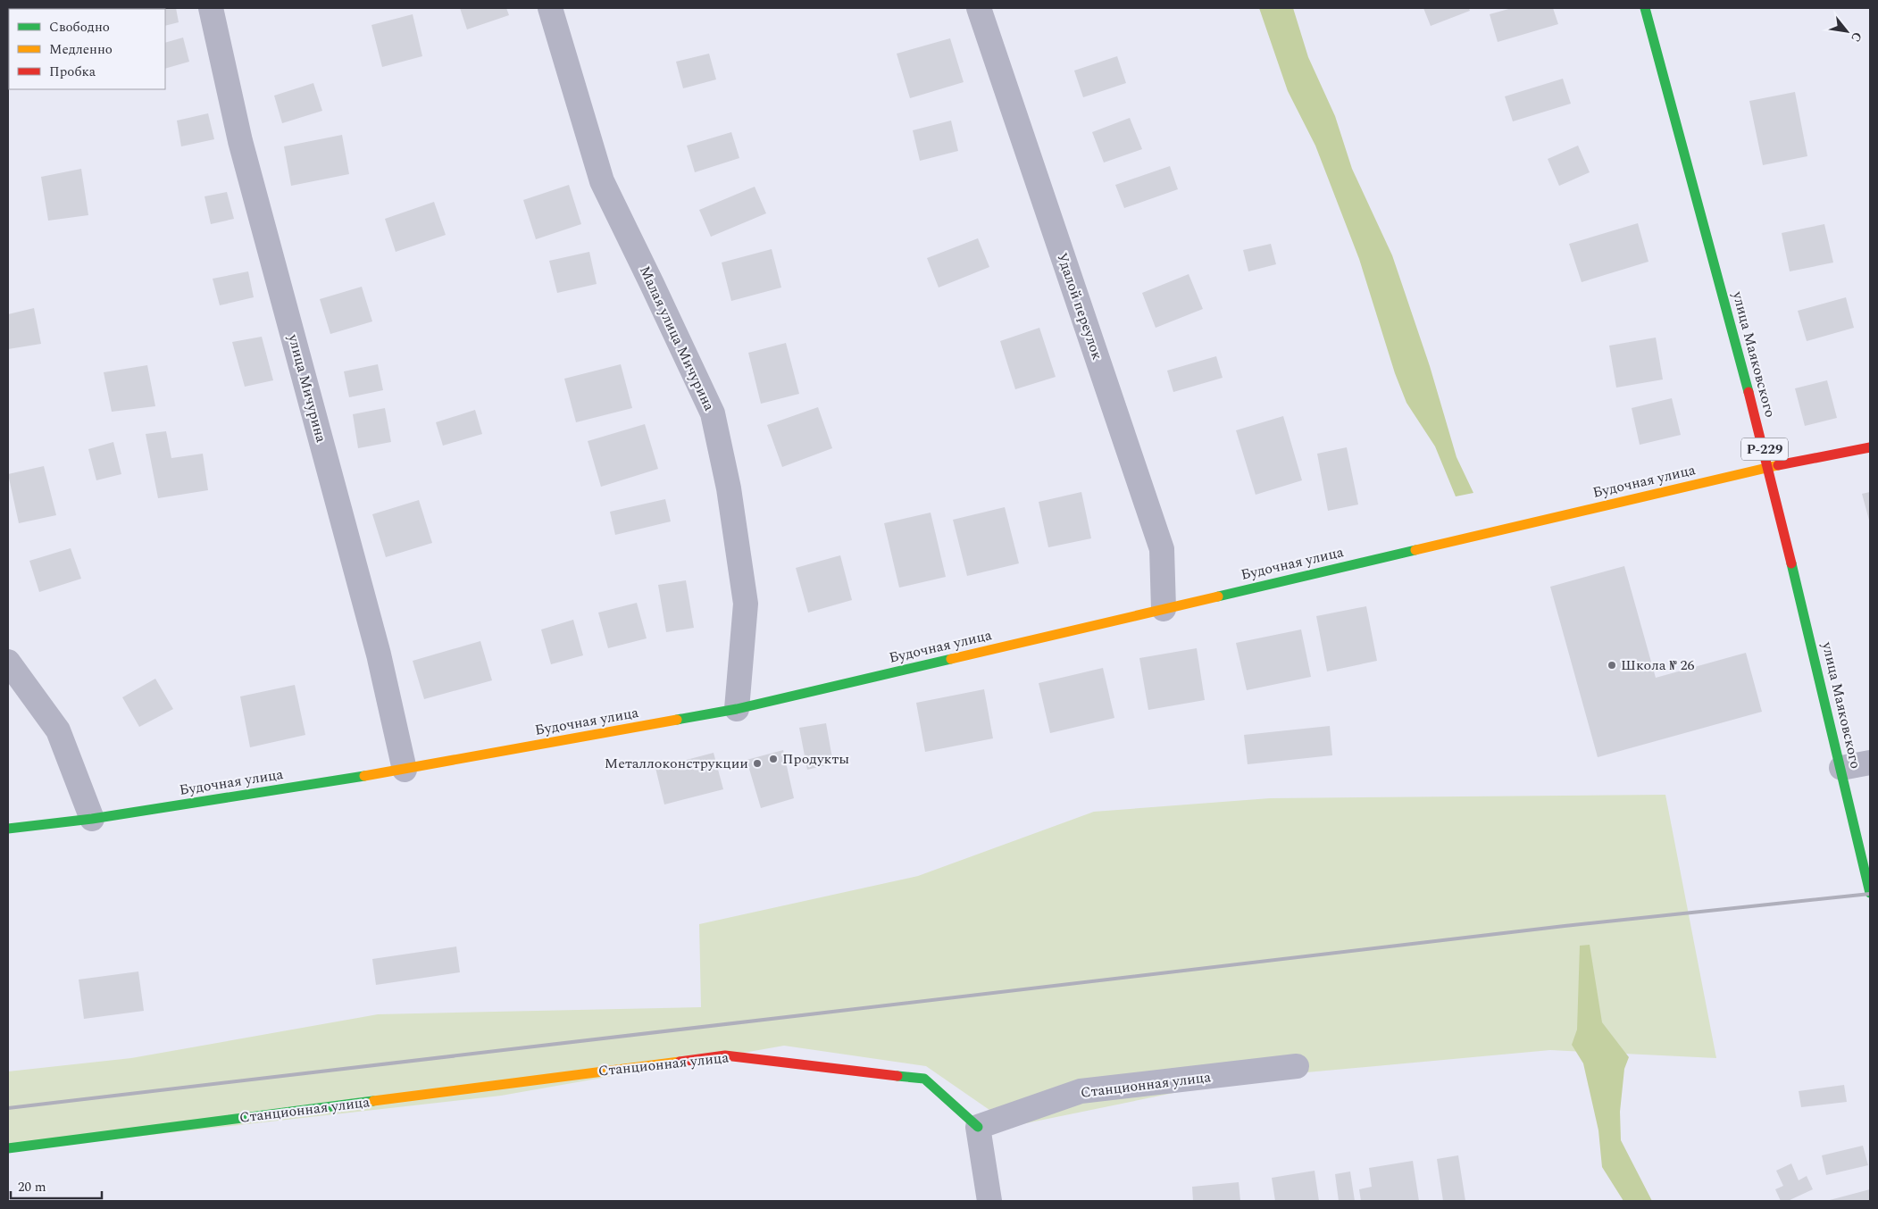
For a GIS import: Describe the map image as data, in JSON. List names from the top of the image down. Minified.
{"streets":{"street":["Удалой переулок","Малая улица Мичурина","улица Маяковского","улица Мичурина","Р-229","Будочная улица","Станционная улица"]},"crossings":[["Удалой переулок","Будочная улица"],["Малая улица Мичурина","Будочная улица"],["улица Маяковского","Будочная улица"],["улица Мичурина","Будочная улица"]],"places":["Школа № 26","Продукты","Металлоконструкции"],"legend":["Свободно","Медленно","Пробка"],"scale_bar":"20 m","north":"bottom right"}
